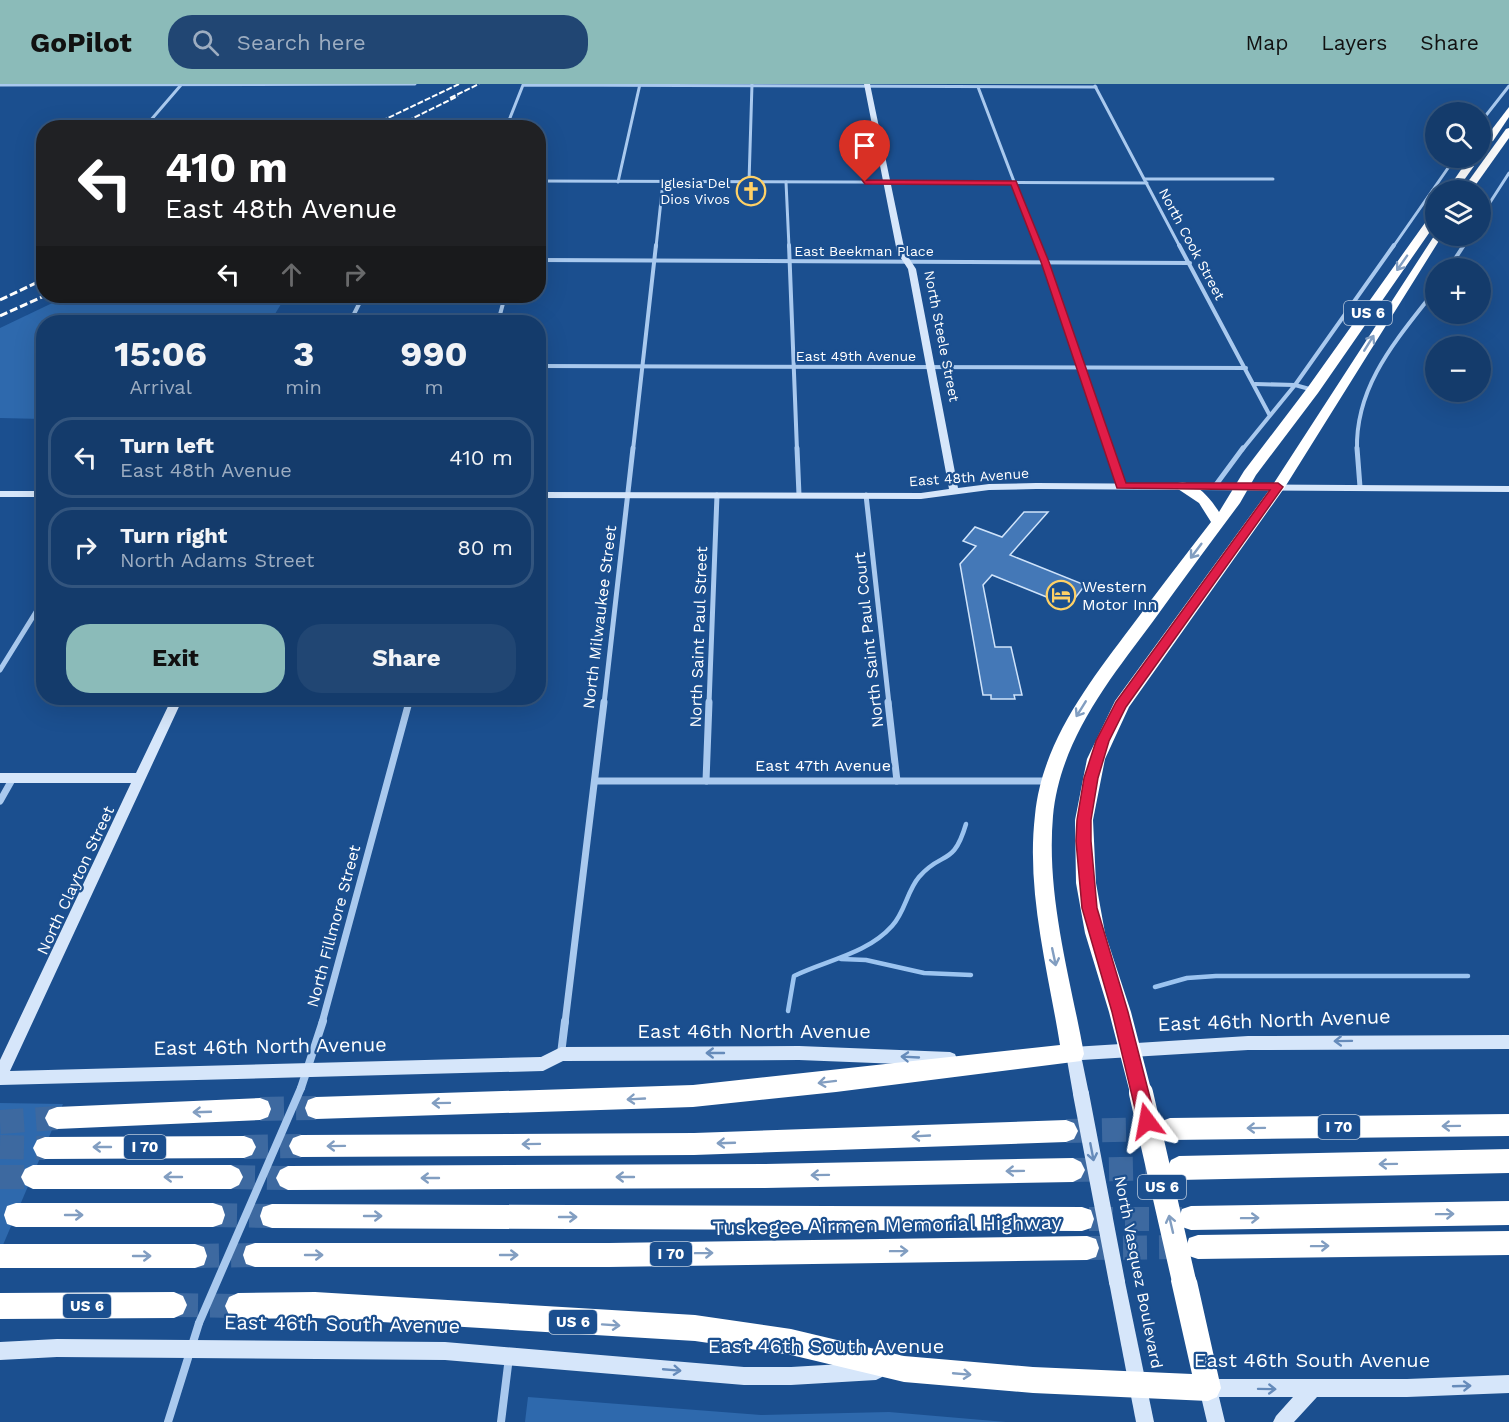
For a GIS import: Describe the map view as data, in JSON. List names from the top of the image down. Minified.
{"streets":{"highway":["US 6","East 46th North Avenue","I 70","Tuskegee Airmen Memorial Highway","North Vasquez Boulevard","East 46th South Avenue"],"street":["North Cook Street","East Beekman Place","North Steele Street","East 49th Avenue","East 48th Avenue","North Milwaukee Street","North Saint Paul Street","North Saint Paul Court","East 47th Avenue","North Clayton Street","North Fillmore Street"]},"crossings":[["North Cook Street","East Beekman Place"],["North Cook Street","East 49th Avenue"],["East Beekman Place","North Steele Street"],["East Beekman Place","North Milwaukee Street"],["US 6","East 48th Avenue"],["US 6","East 46th North Avenue"],["US 6","East 46th South Avenue"],["North Steele Street","East 49th Avenue"],["North Steele Street","East 48th Avenue"],["East 49th Avenue","North Milwaukee Street"],["East 48th Avenue","North Milwaukee Street"],["East 48th Avenue","North Saint Paul Street"],["East 48th Avenue","North Saint Paul Court"],["East 48th Avenue","North Vasquez Boulevard"],["North Milwaukee Street","East 47th Avenue"],["North Milwaukee Street","East 46th North Avenue"],["North Saint Paul Street","East 47th Avenue"],["North Saint Paul Court","East 47th Avenue"],["East 47th Avenue","North Vasquez Boulevard"],["North Clayton Street","East 46th North Avenue"],["North Fillmore Street","East 46th North Avenue"],["North Fillmore Street","East 46th South Avenue"],["East 46th North Avenue","North Vasquez Boulevard"],["North Vasquez Boulevard","East 46th South Avenue"]],"one_way":["East 46th North Avenue"],"places":{"church":["Iglesia Del Dios Vivos"],"hotel":["Western Motor Inn"]},"page":{"header":"GoPilot","search":"Search here","nav":["Map","Layers","Share"],"map_buttons":["+","−"],"turn":["410 m","East 48th Avenue"],"eta":["15:06","Arrival","3","min","990","m"],"list":[{"name":"Turn left","note":"East 48th Avenue","value":"410 m"},{"name":"Turn right","note":"North Adams Street","value":"80 m"}],"buttons":["Exit","Share"]}}
